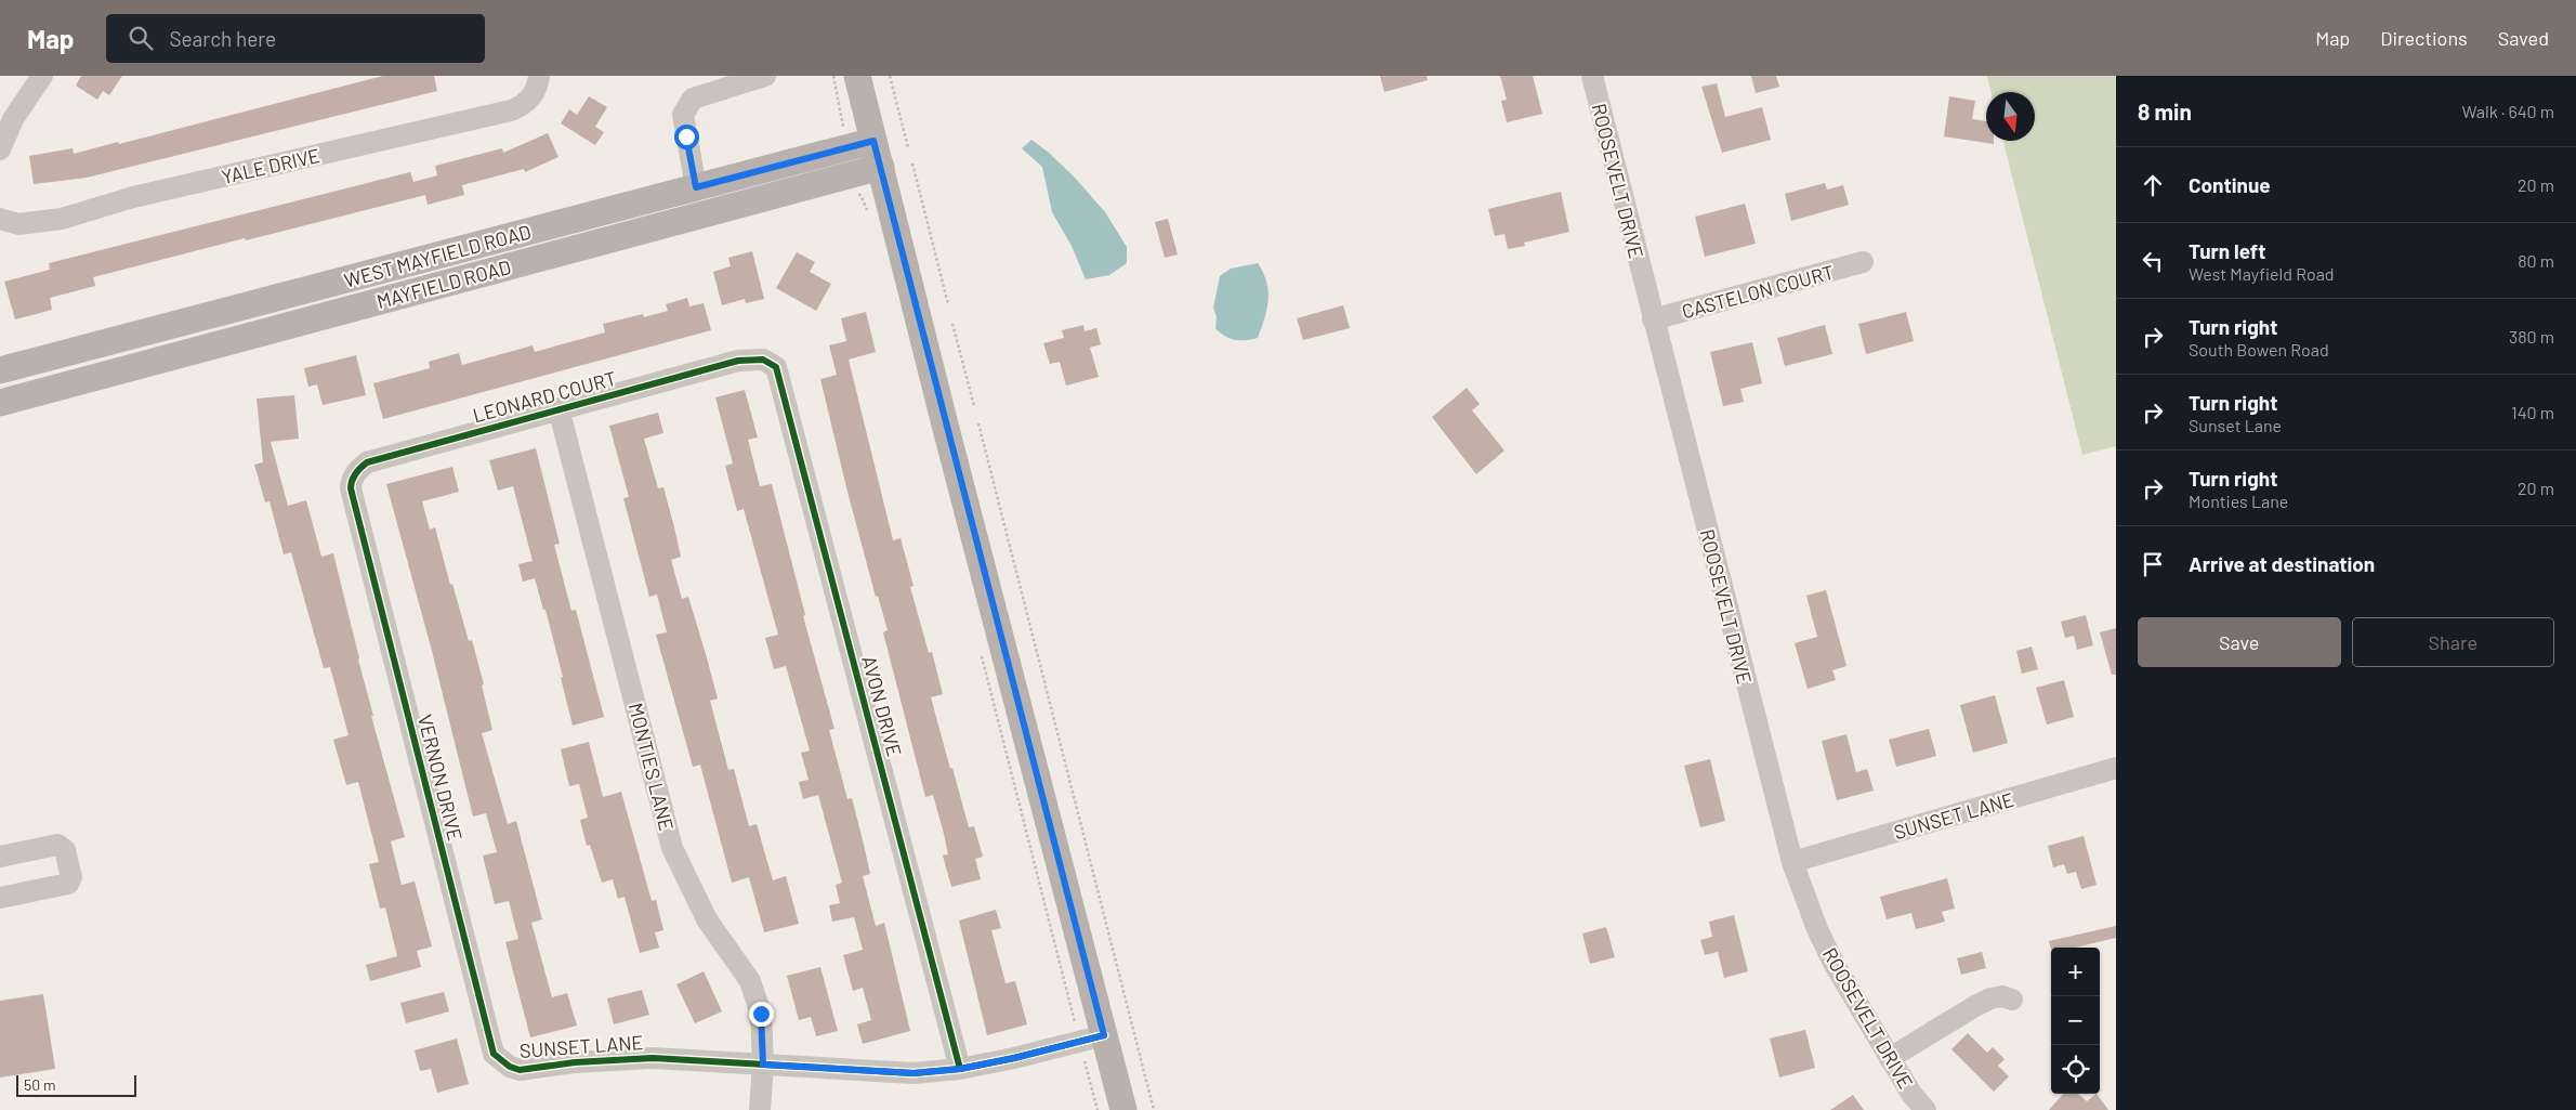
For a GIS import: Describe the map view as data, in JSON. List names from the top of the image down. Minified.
{"streets":{"main road":["WEST MAYFIELD ROAD","MAYFIELD ROAD"],"street":["YALE DRIVE","ROOSEVELT DRIVE","CASTELON COURT","LEONARD COURT","AVON DRIVE","MONTIES LANE","VERNON DRIVE","SUNSET LANE"]},"crossings":[["ROOSEVELT DRIVE","CASTELON COURT"],["ROOSEVELT DRIVE","SUNSET LANE"],["LEONARD COURT","AVON DRIVE"],["LEONARD COURT","MONTIES LANE"],["LEONARD COURT","VERNON DRIVE"],["AVON DRIVE","SUNSET LANE"],["MONTIES LANE","SUNSET LANE"],["VERNON DRIVE","SUNSET LANE"]],"scale_bar":"50 m","north":"bottom","page":{"header":"Map","search":"Search here","nav":["Map","Directions","Saved"],"heading":["8 min","Walk · 640 m"],"list":[["Continue","20 m"],["Turn left","West Mayfield Road","80 m"],["Turn right","South Bowen Road","380 m"],["Turn right","Sunset Lane","140 m"],["Turn right","Monties Lane","20 m"],"Arrive at destination"],"buttons":["Save","Share"],"map_buttons":["+","−"],"scale":"50 m"}}
